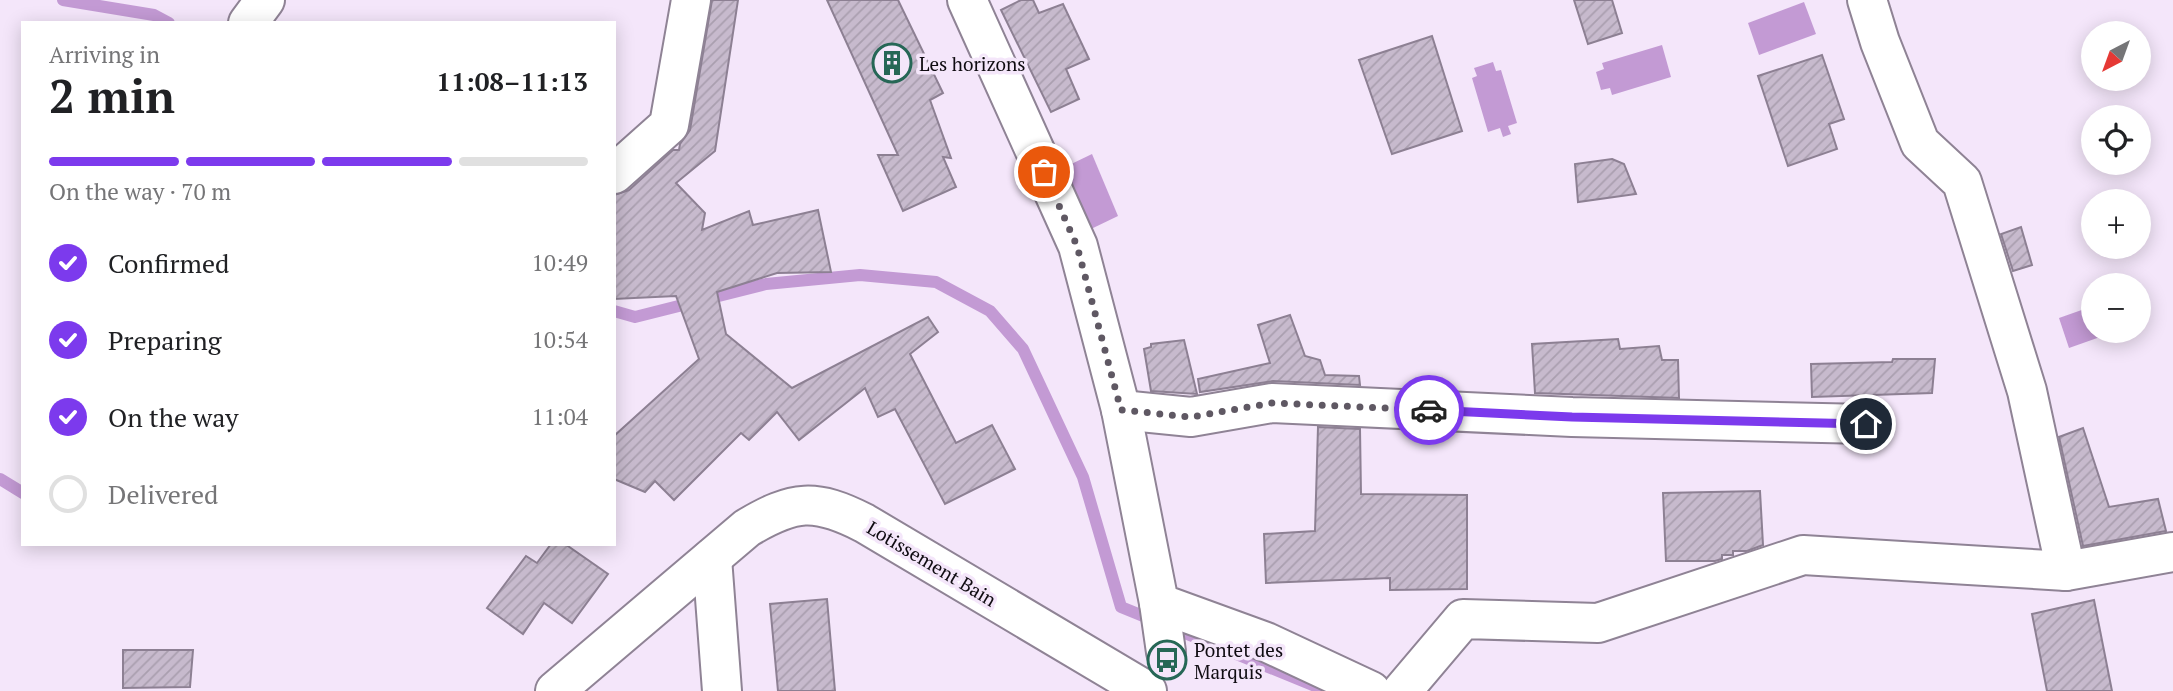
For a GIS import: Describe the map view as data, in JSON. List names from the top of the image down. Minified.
{"streets":{"street":["Lotissement Bain"]},"places":{"building":["Les horizons"],"bus stop":["Pontet des Marquis"]},"north":"bottom left","page":{"map_buttons":["+","−"],"heading":["2 min","Arriving in","11:08–11:13"],"bar":"On the way · 70 m","list":[["Confirmed","10:49"],["Preparing","10:54"],["On the way","11:04"],"Delivered"]}}
